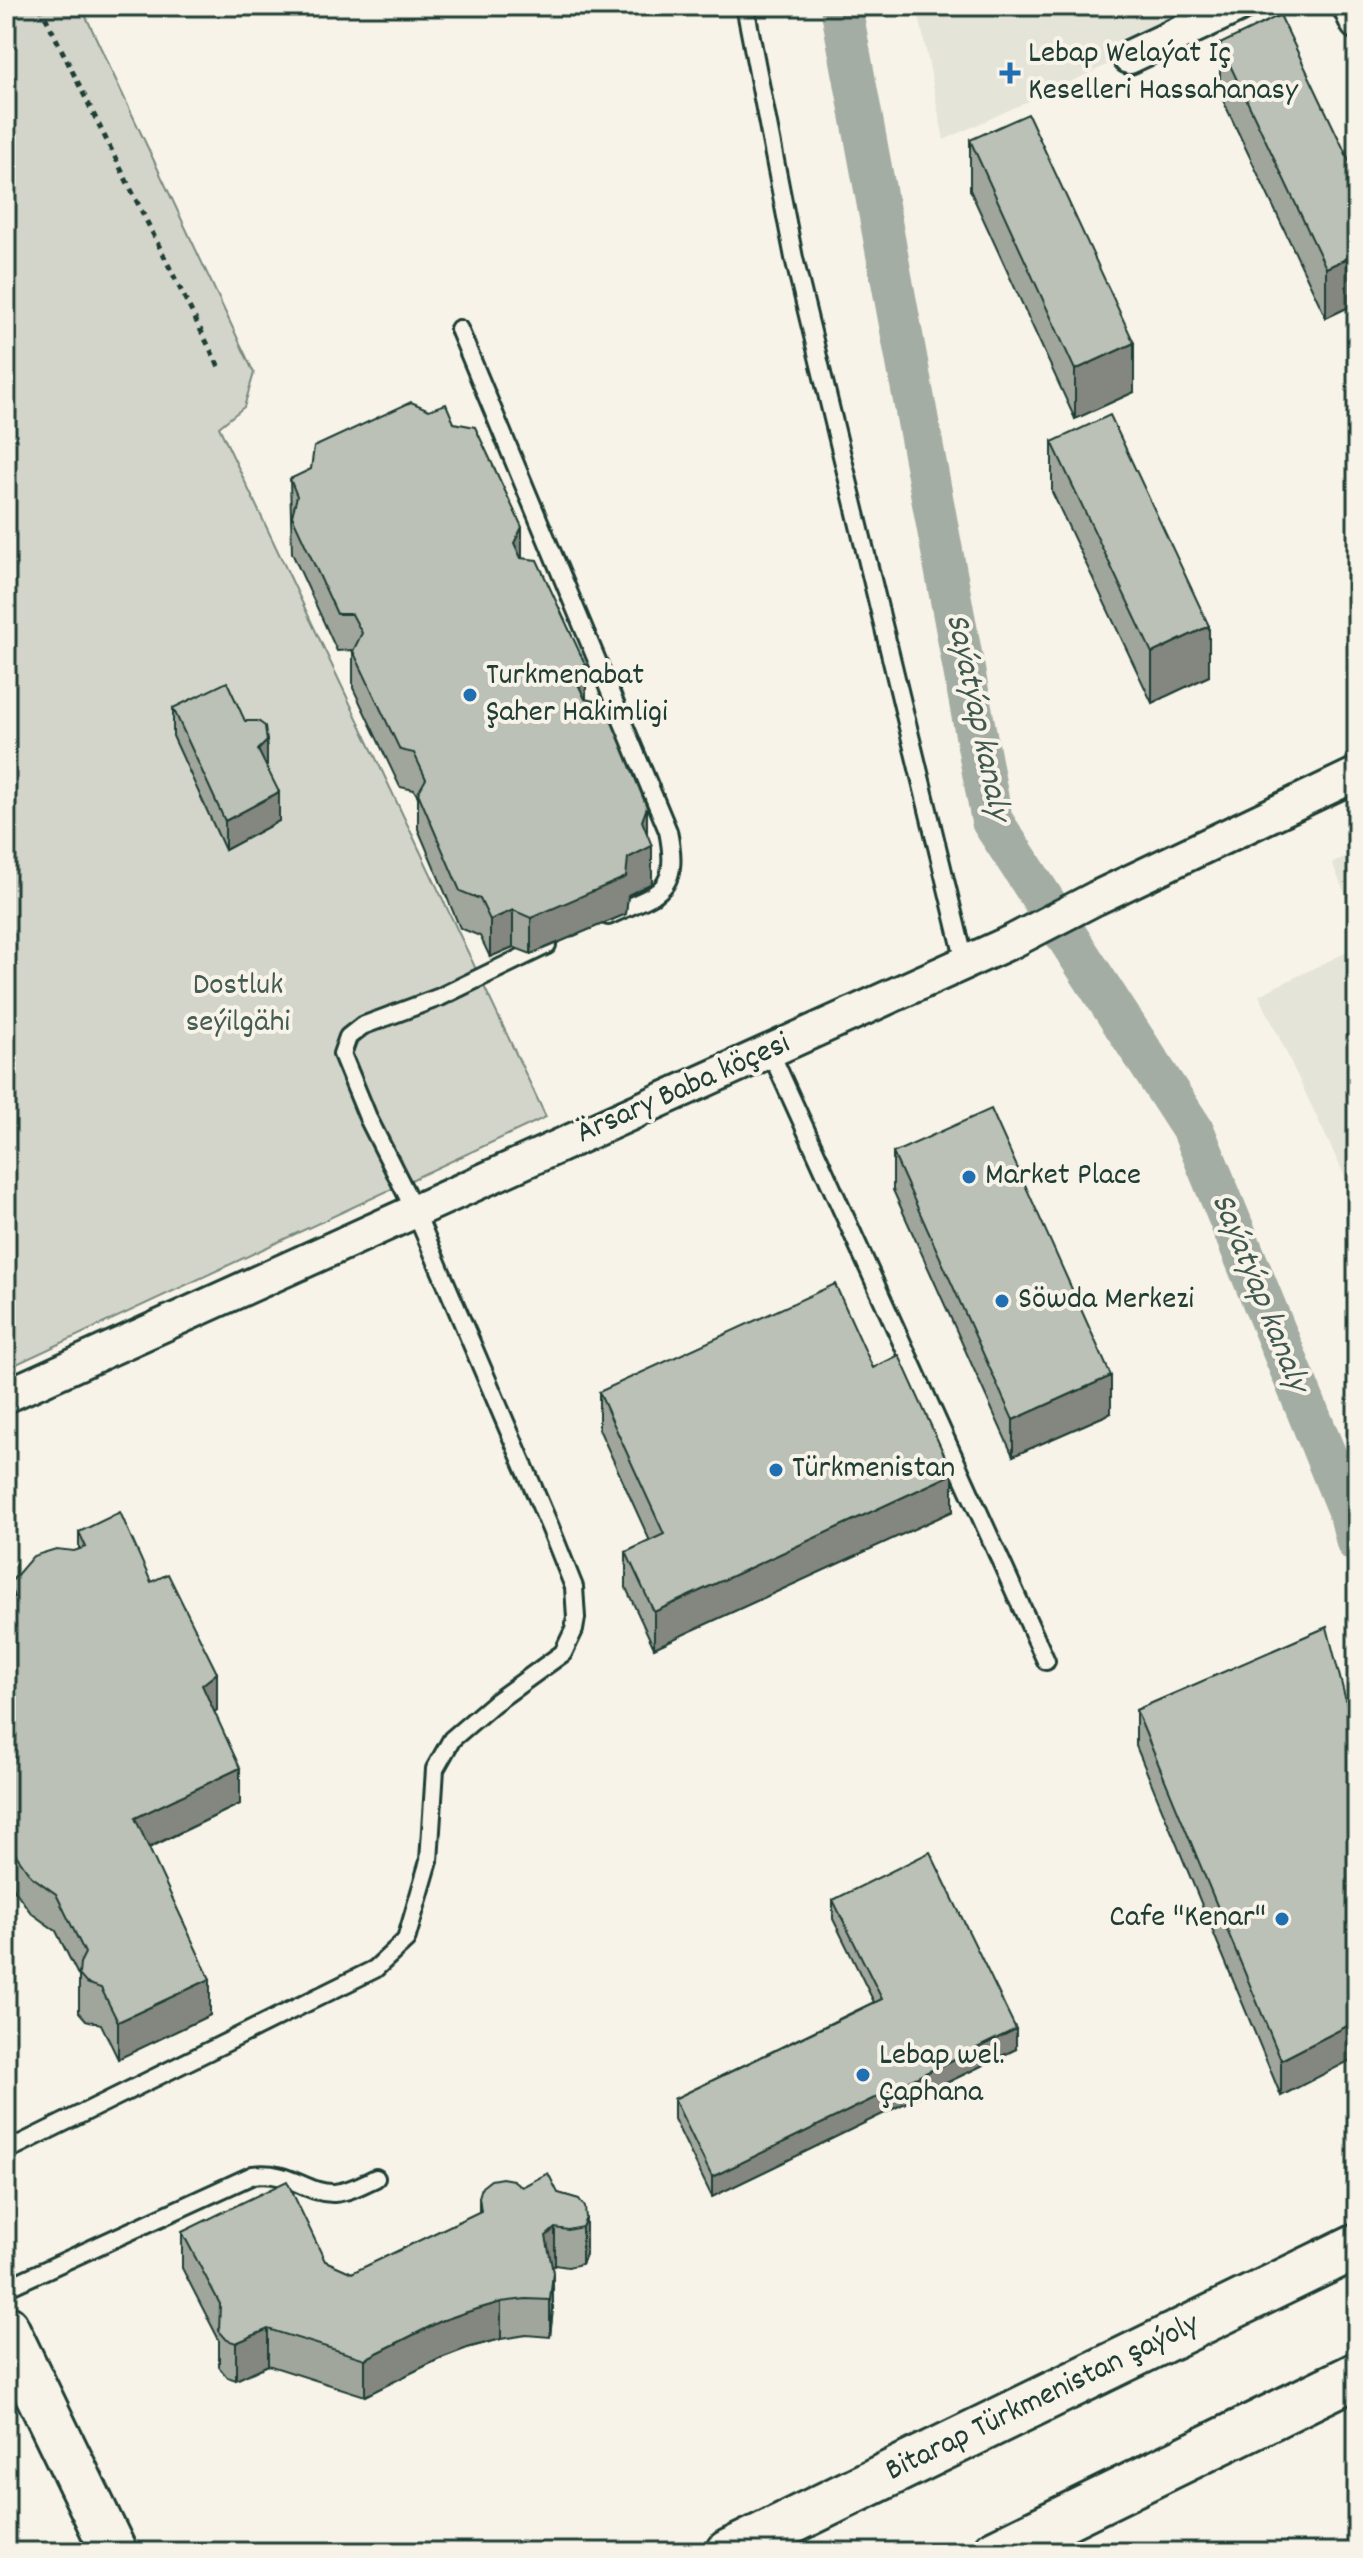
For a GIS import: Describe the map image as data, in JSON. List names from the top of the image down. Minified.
{"streets":{"main road":["Bitarap Türkmenistan şaýoly"],"street":["Ärsary Baba köçesi"]},"water":["Saýatýap kanaly"],"parks":["Dostluk seýilgähi"],"places":{"health":["Lebap Welaýat Iç Keselleri Hassahanasy"],"other":["Turkmenabat Şaher Hakimligi","Market Place","Söwda Merkezi","Türkmenistan","Cafe \"Kenar\"","Lebap wel. Çaphana"]}}
